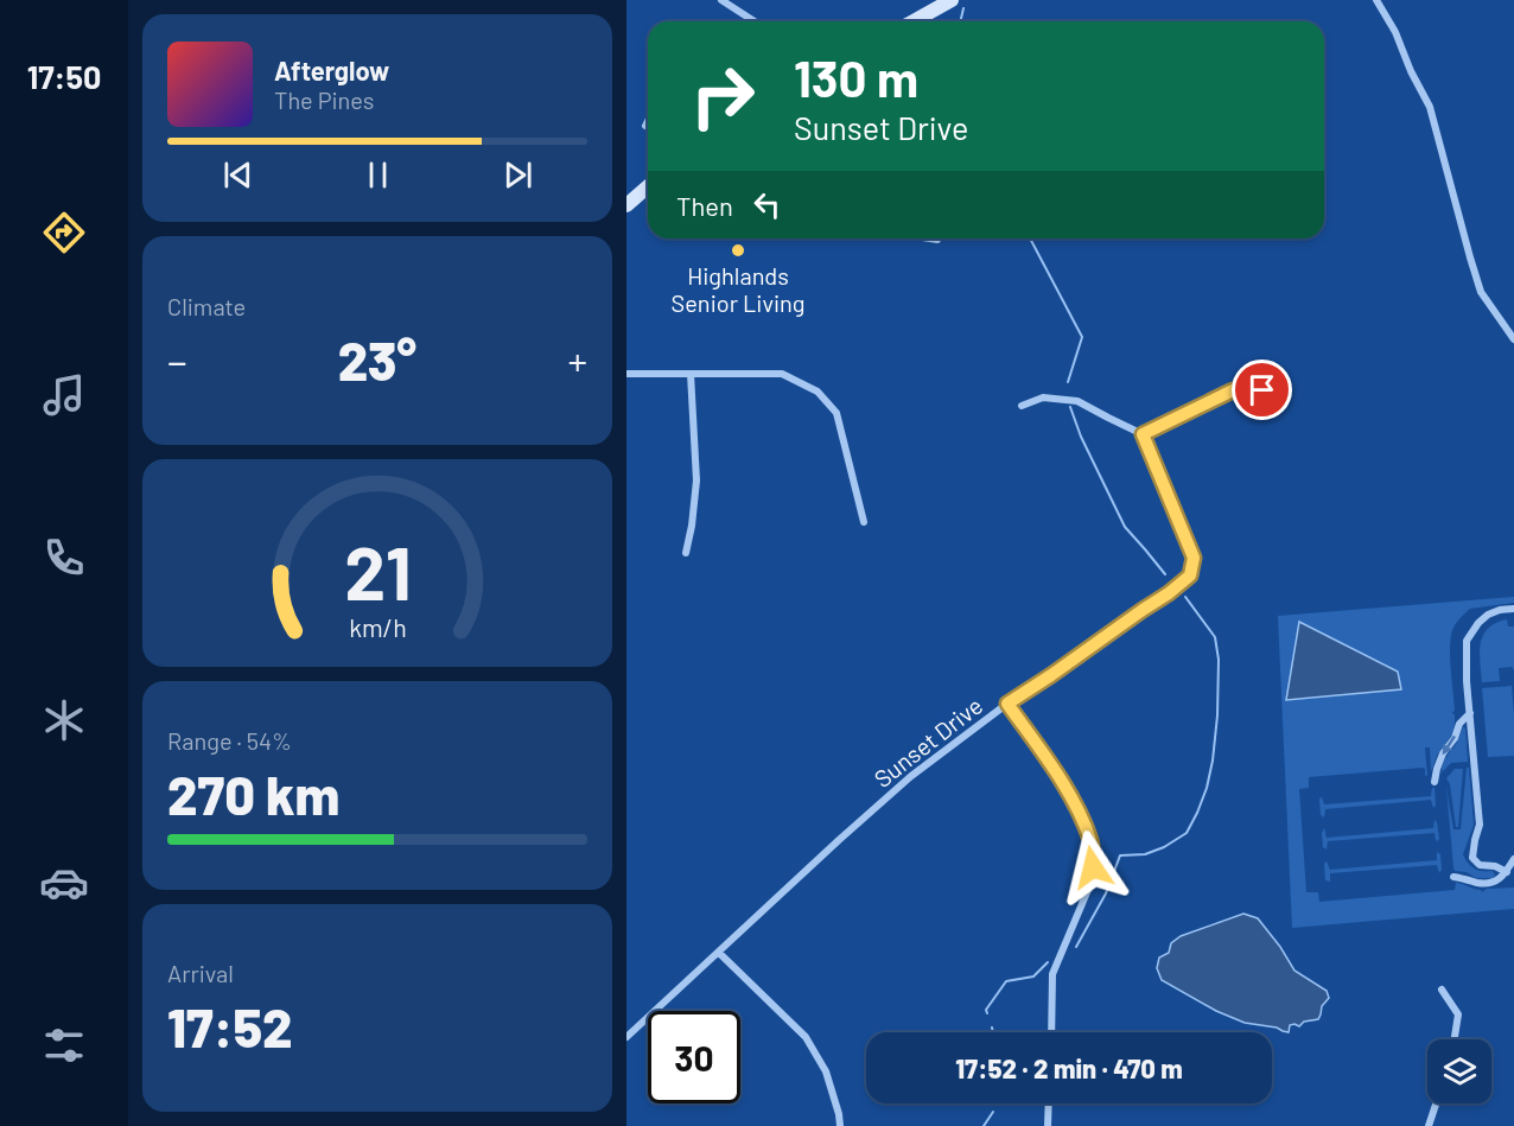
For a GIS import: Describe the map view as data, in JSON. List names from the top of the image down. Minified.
{"streets":{"street":["Sunset Drive"]},"places":["Highlands Senior Living"],"page":{"tabs":"17:50","turn":["130 m","Sunset Drive"],"song":["Afterglow","The Pines"],"then":"Then","tile":["Climate",["Range · 54%","270 km"],["Arrival","17:52"]],"heat":["−","23°","+"],"limit":"30","trip":"17:52 · 2 min · 470 m","gauge":["21","km/h"]}}
